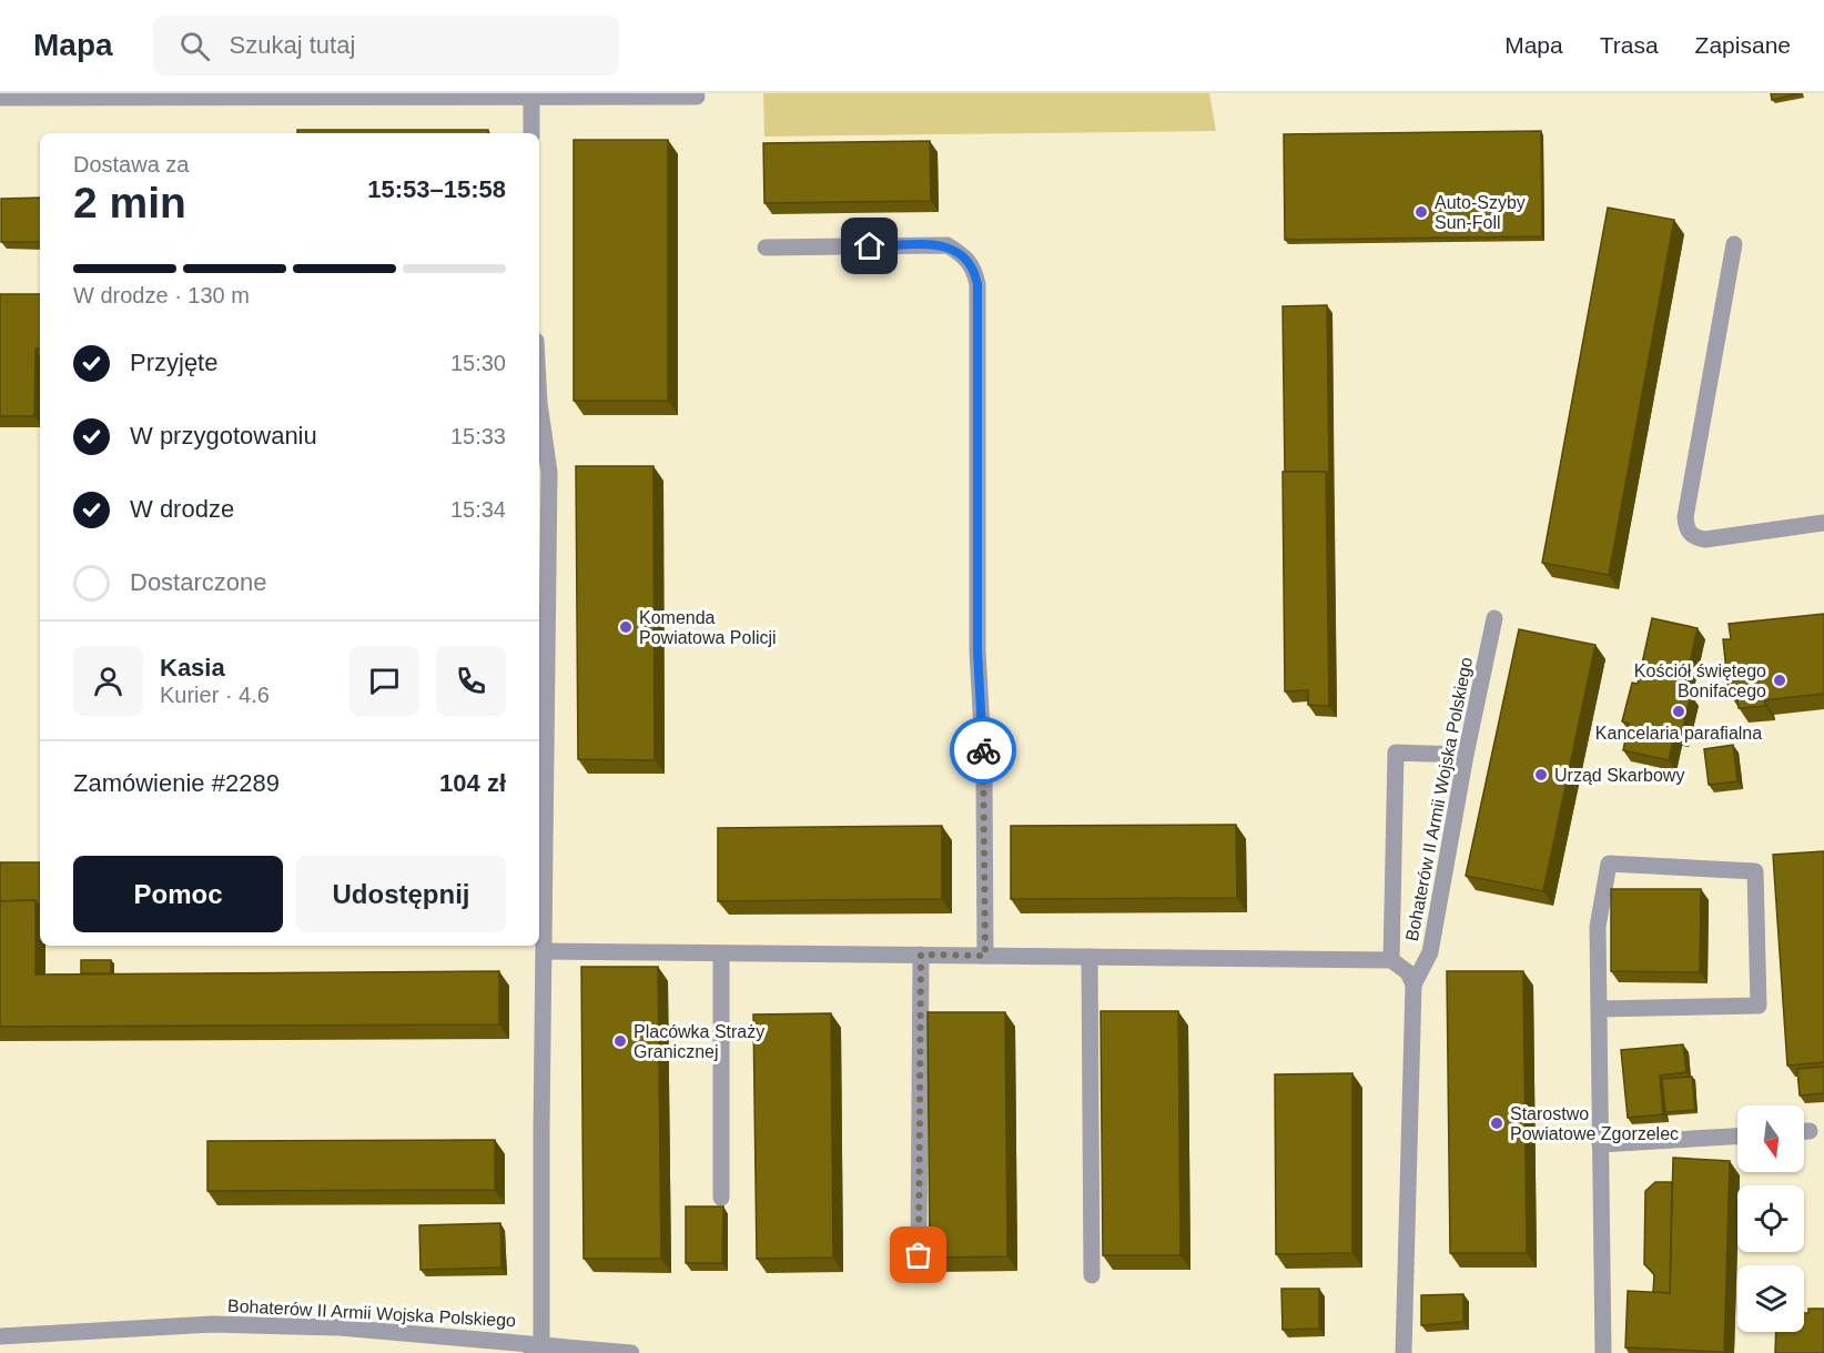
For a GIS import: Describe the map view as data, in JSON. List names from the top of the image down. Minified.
{"streets":{"street":["Bohaterów II Armii Wojska Polskiego"]},"places":["Auto-Szyby Sun-Foll","Komenda Powiatowa Policji","Kościół świętego Bonifacego","Kancelaria parafialna","Urząd Skarbowy","Placówka Straży Granicznej","Starostwo Powiatowe Zgorzelec"],"north":"bottom","page":{"header":"Mapa","search":"Szukaj tutaj","nav":["Mapa","Trasa","Zapisane"],"heading":["2 min","Dostawa za","15:53–15:58"],"panel":["Kasia","Kurier · 4.6","Zamówienie #2289","104 zł"],"bar":"W drodze · 130 m","list":[["Przyjęte","15:30"],["W przygotowaniu","15:33"],["W drodze","15:34"],"Dostarczone"],"buttons":["Pomoc","Udostępnij"]}}
